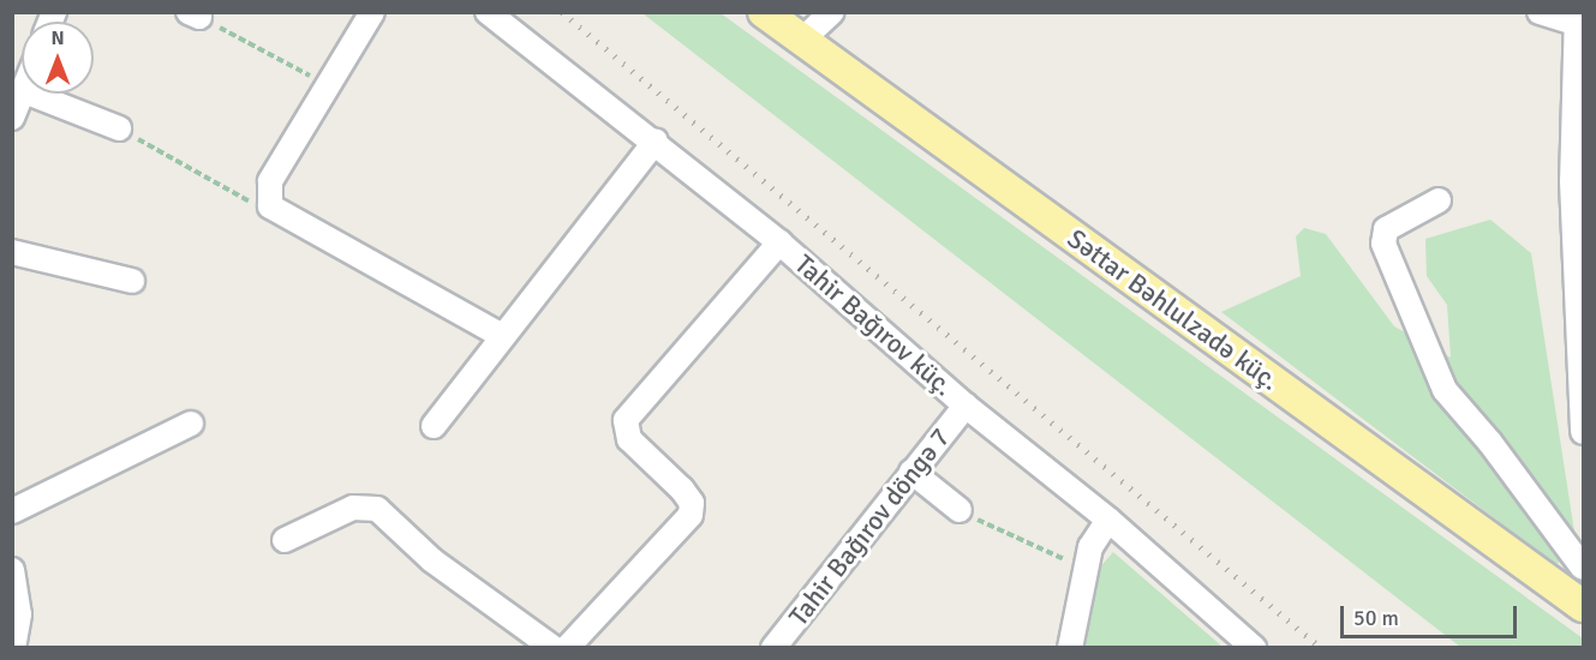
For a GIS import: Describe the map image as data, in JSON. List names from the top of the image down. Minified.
{"streets":{"main road":["Səttar Bəhlulzadə küç."],"street":["Tahir Bağırov küç.","Tahir Bağırov döngə 7"]},"crossings":[["Tahir Bağırov küç.","Tahir Bağırov döngə 7"]],"scale_bar":"50 m","north":"top"}
